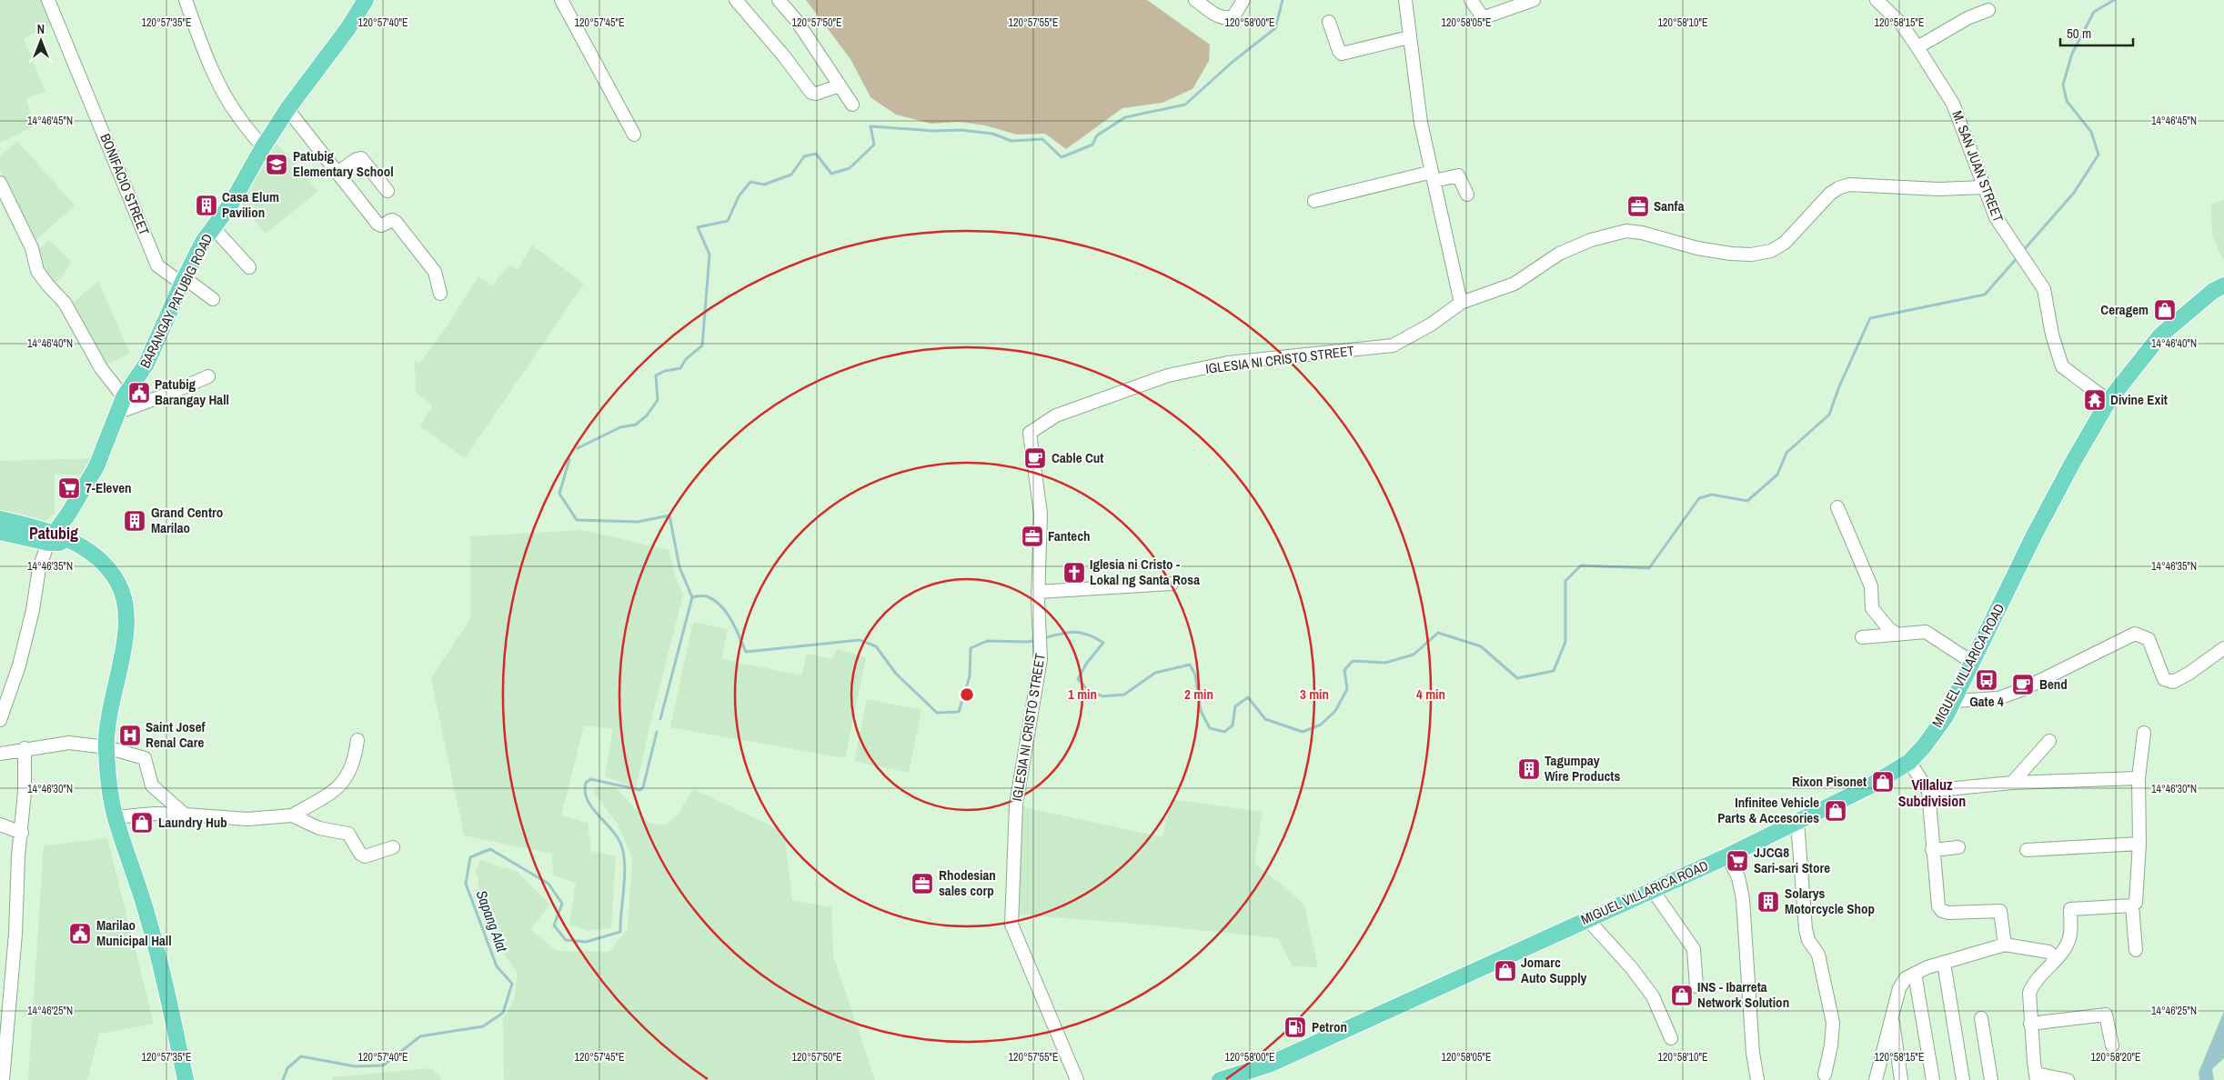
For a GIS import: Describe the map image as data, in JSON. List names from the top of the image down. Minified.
{"streets":{"main road":["BARANGAY PATUBIG ROAD","MIGUEL VILLARICA ROAD"],"street":["M. SAN JUAN STREET","BONIFACIO STREET","IGLESIA NI CRISTO STREET"]},"crossings":[["M. SAN JUAN STREET","IGLESIA NI CRISTO STREET"],["M. SAN JUAN STREET","MIGUEL VILLARICA ROAD"],["BONIFACIO STREET","BARANGAY PATUBIG ROAD"]],"districts":["Patubig","Villaluz Subdivision"],"water":["Sapang Alat"],"places":{"school or university":["Patubig Elementary School"],"building":["Casa Elum Pavilion","Grand Centro Marilao","Tagumpay Wire Products","Solarys Motorcycle Shop"],"office":["Sanfa","Fantech","Rhodesian sales corp"],"shop":["Ceragem","Rixon Pisonet","Infinitee Vehicle Parts & Accesories","Laundry Hub","Jomarc Auto Supply","INS - Ibarreta Network Solution"],"public building":["Patubig Barangay Hall","Marilao Municipal Hall"],"temple":["Divine Exit"],"cafe":["Cable Cut","Bend"],"supermarket":["7-Eleven","JJCG8 Sari-sari Store"],"church":["Iglesia ni Cristo - Lokal ng Santa Rosa"],"bus stop":["Gate 4"],"hospital":["Saint Josef Renal Care"],"fuel station":["Petron"]},"scale_bar":"50 m","north":"top","coordinates":["120°57'35\"E","120°57'40\"E","120°57'45\"E","120°57'50\"E","120°57'55\"E","120°58'00\"E","120°58'05\"E","120°58'10\"E","120°58'15\"E","14°46'45\"N","14°46'40\"N","14°46'35\"N","14°46'30\"N","14°46'25\"N","120°58'20\"E"],"rings":["1 min","2 min","3 min","4 min"]}
